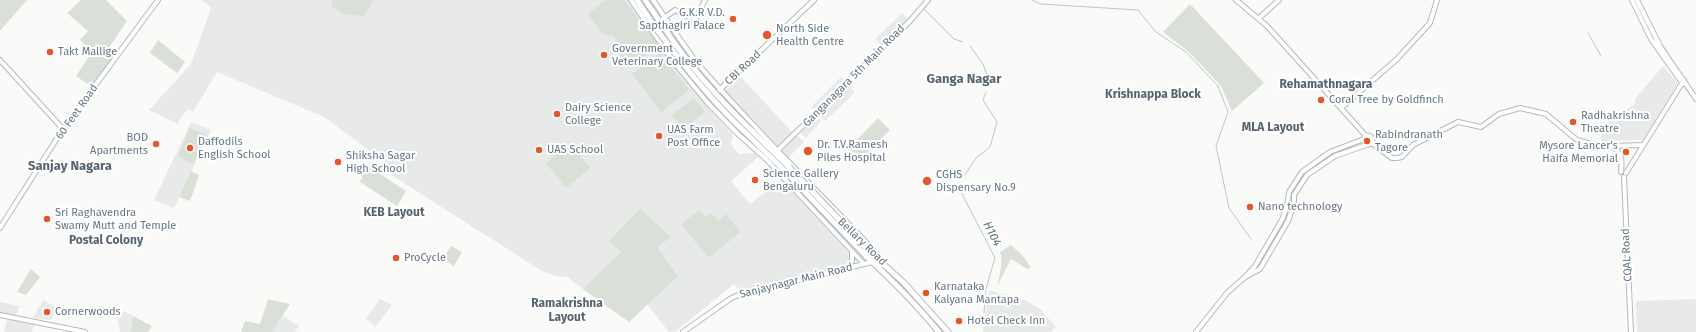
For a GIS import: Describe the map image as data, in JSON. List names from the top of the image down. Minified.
{"streets":{"highway":["Bellary Road"],"street":["CBI Road","Ganganagara 5th Main Road","60 Feet Road","CQAL Road","Sanjaynagar Main Road"]},"crossings":[["Ganganagara 5th Main Road","Bellary Road"],["Bellary Road","Sanjaynagar Main Road"]],"districts":["Ganga Nagar","Rehamathnagara","Krishnappa Block","MLA Layout","Sanjay Nagara","KEB Layout","Postal Colony","Ramakrishna Layout"],"water":["H104"],"places":["G.K.R V.D. Sapthagiri Palace","North Side Health Centre","Takt Mallige","Government Veterinary College","Coral Tree by Goldfinch","Dairy Science College","Radhakrishna Theatre","UAS Farm Post Office","Rabindranath Tagore","BOD Apartments","Daffodils English School","UAS School","Dr. T.V.Ramesh Piles Hospital","Mysore Lancer's Haifa Memorial","Shiksha Sagar High School","Science Gallery Bengaluru","CGHS Dispensary No.9","Nano technology","Sri Raghavendra Swamy Mutt and Temple","ProCycle","Karnataka Kalyana Mantapa","Cornerwoods","Hotel Check Inn"]}
